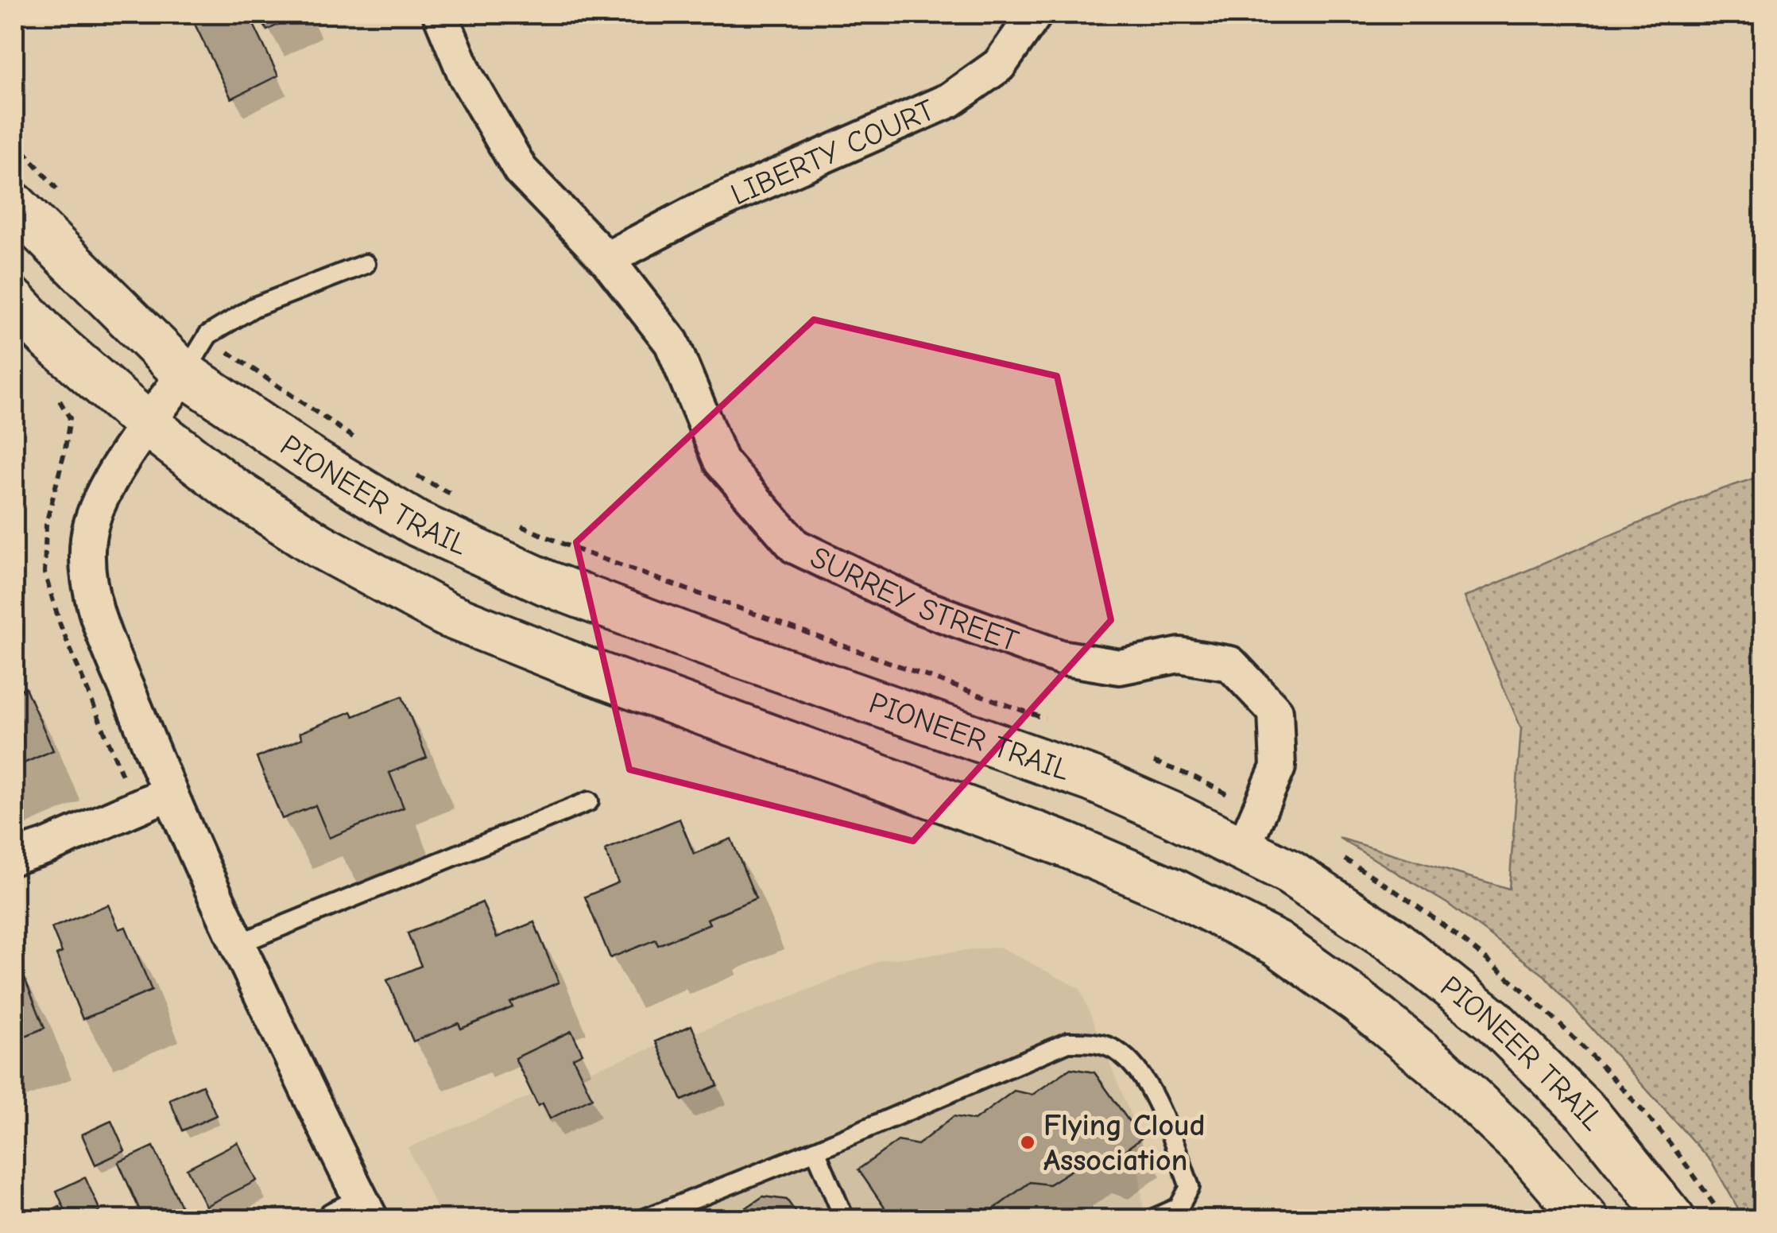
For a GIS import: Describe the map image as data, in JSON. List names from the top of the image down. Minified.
{"streets":{"main road":["PIONEER TRAIL"],"street":["LIBERTY COURT","SURREY STREET"]},"crossings":[["LIBERTY COURT","SURREY STREET"],["PIONEER TRAIL","SURREY STREET"]],"places":["Flying Cloud Association"]}
